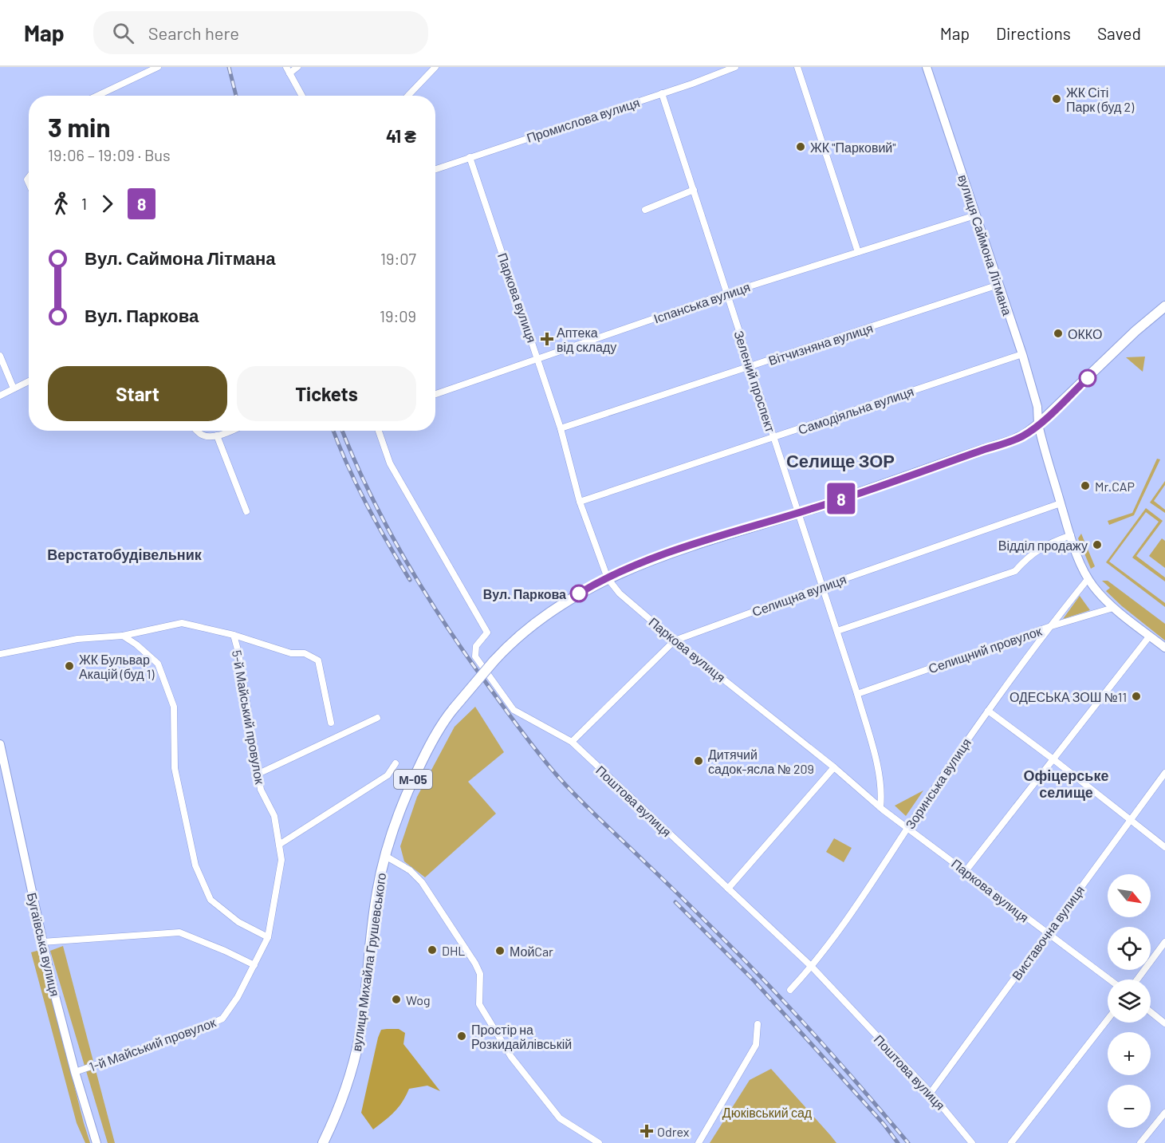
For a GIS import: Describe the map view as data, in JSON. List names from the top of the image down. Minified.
{"streets":{"main road":["вулиця Саймона Літмана","М-05","Бугаївська вулиця","вулиця Михайла Грушевського"],"street":["Промислова вулиця","Паркова вулиця","Іспанська вулиця","Вітчизняна вулиця","Зелений проспект","Самодіяльна вулиця","Селищна вулиця","Селищний провулок","5-й Майський провулок","Зоринська вулиця","Поштова вулиця","Виставочна вулиця","1-й Майський провулок"]},"crossings":[["Промислова вулиця","Паркова вулиця"],["Промислова вулиця","Зелений проспект"],["вулиця Саймона Літмана","Іспанська вулиця"],["вулиця Саймона Літмана","Вітчизняна вулиця"],["вулиця Саймона Літмана","Самодіяльна вулиця"],["вулиця Саймона Літмана","Селищна вулиця"],["вулиця Саймона Літмана","Селищний провулок"],["вулиця Саймона Літмана","Зоринська вулиця"],["вулиця Саймона Літмана","вулиця Михайла Грушевського"],["Паркова вулиця","Іспанська вулиця"],["Паркова вулиця","Вітчизняна вулиця"],["Паркова вулиця","Зелений проспект"],["Паркова вулиця","Самодіяльна вулиця"],["Паркова вулиця","Селищна вулиця"],["Паркова вулиця","Зоринська вулиця"],["Паркова вулиця","Виставочна вулиця"],["Паркова вулиця","вулиця Михайла Грушевського"],["Іспанська вулиця","Зелений проспект"],["Вітчизняна вулиця","Зелений проспект"],["Зелений проспект","Самодіяльна вулиця"],["Зелений проспект","Селищна вулиця"],["Зелений проспект","Селищний провулок"],["Зелений проспект","вулиця Михайла Грушевського"],["Селищна вулиця","Поштова вулиця"],["Селищний провулок","Зоринська вулиця"],["5-й Майський провулок","1-й Майський провулок"],["Зоринська вулиця","Поштова вулиця"],["Поштова вулиця","Виставочна вулиця"],["Бугаївська вулиця","1-й Майський провулок"]],"districts":["Селище ЗОР","Верстатобудівельник","Офіцерське селище"],"parks":["Дюківський сад"],"places":{"other":["ЖК Сіті Парк (буд 2)","ЖК \"Парковий\"","ОККО","Mr.CAP","Відділ продажу","Вул. Паркова","ЖК Бульвар Акацій (буд 1)","ОДЕСЬКА ЗОШ №11","Дитячий садок-ясла № 209","DHL","МойCar","Wog","Простір на Розкидайлівській"],"health":["Аптека від складу","Odrex"]},"lines":["bus line 8"],"north":"bottom right","page":{"header":"Map","search":"Search here","nav":["Map","Directions","Saved"],"on_map":"8","heading":["3 min","19:06 – 19:09 · Bus","41 ₴"],"legs":["1","8"],"list":[{"name":"Вул. Саймона Літмана","value":"19:07"},{"name":"Вул. Паркова","value":"19:09"}],"buttons":["Start","Tickets"],"map_buttons":["+","−"]}}
